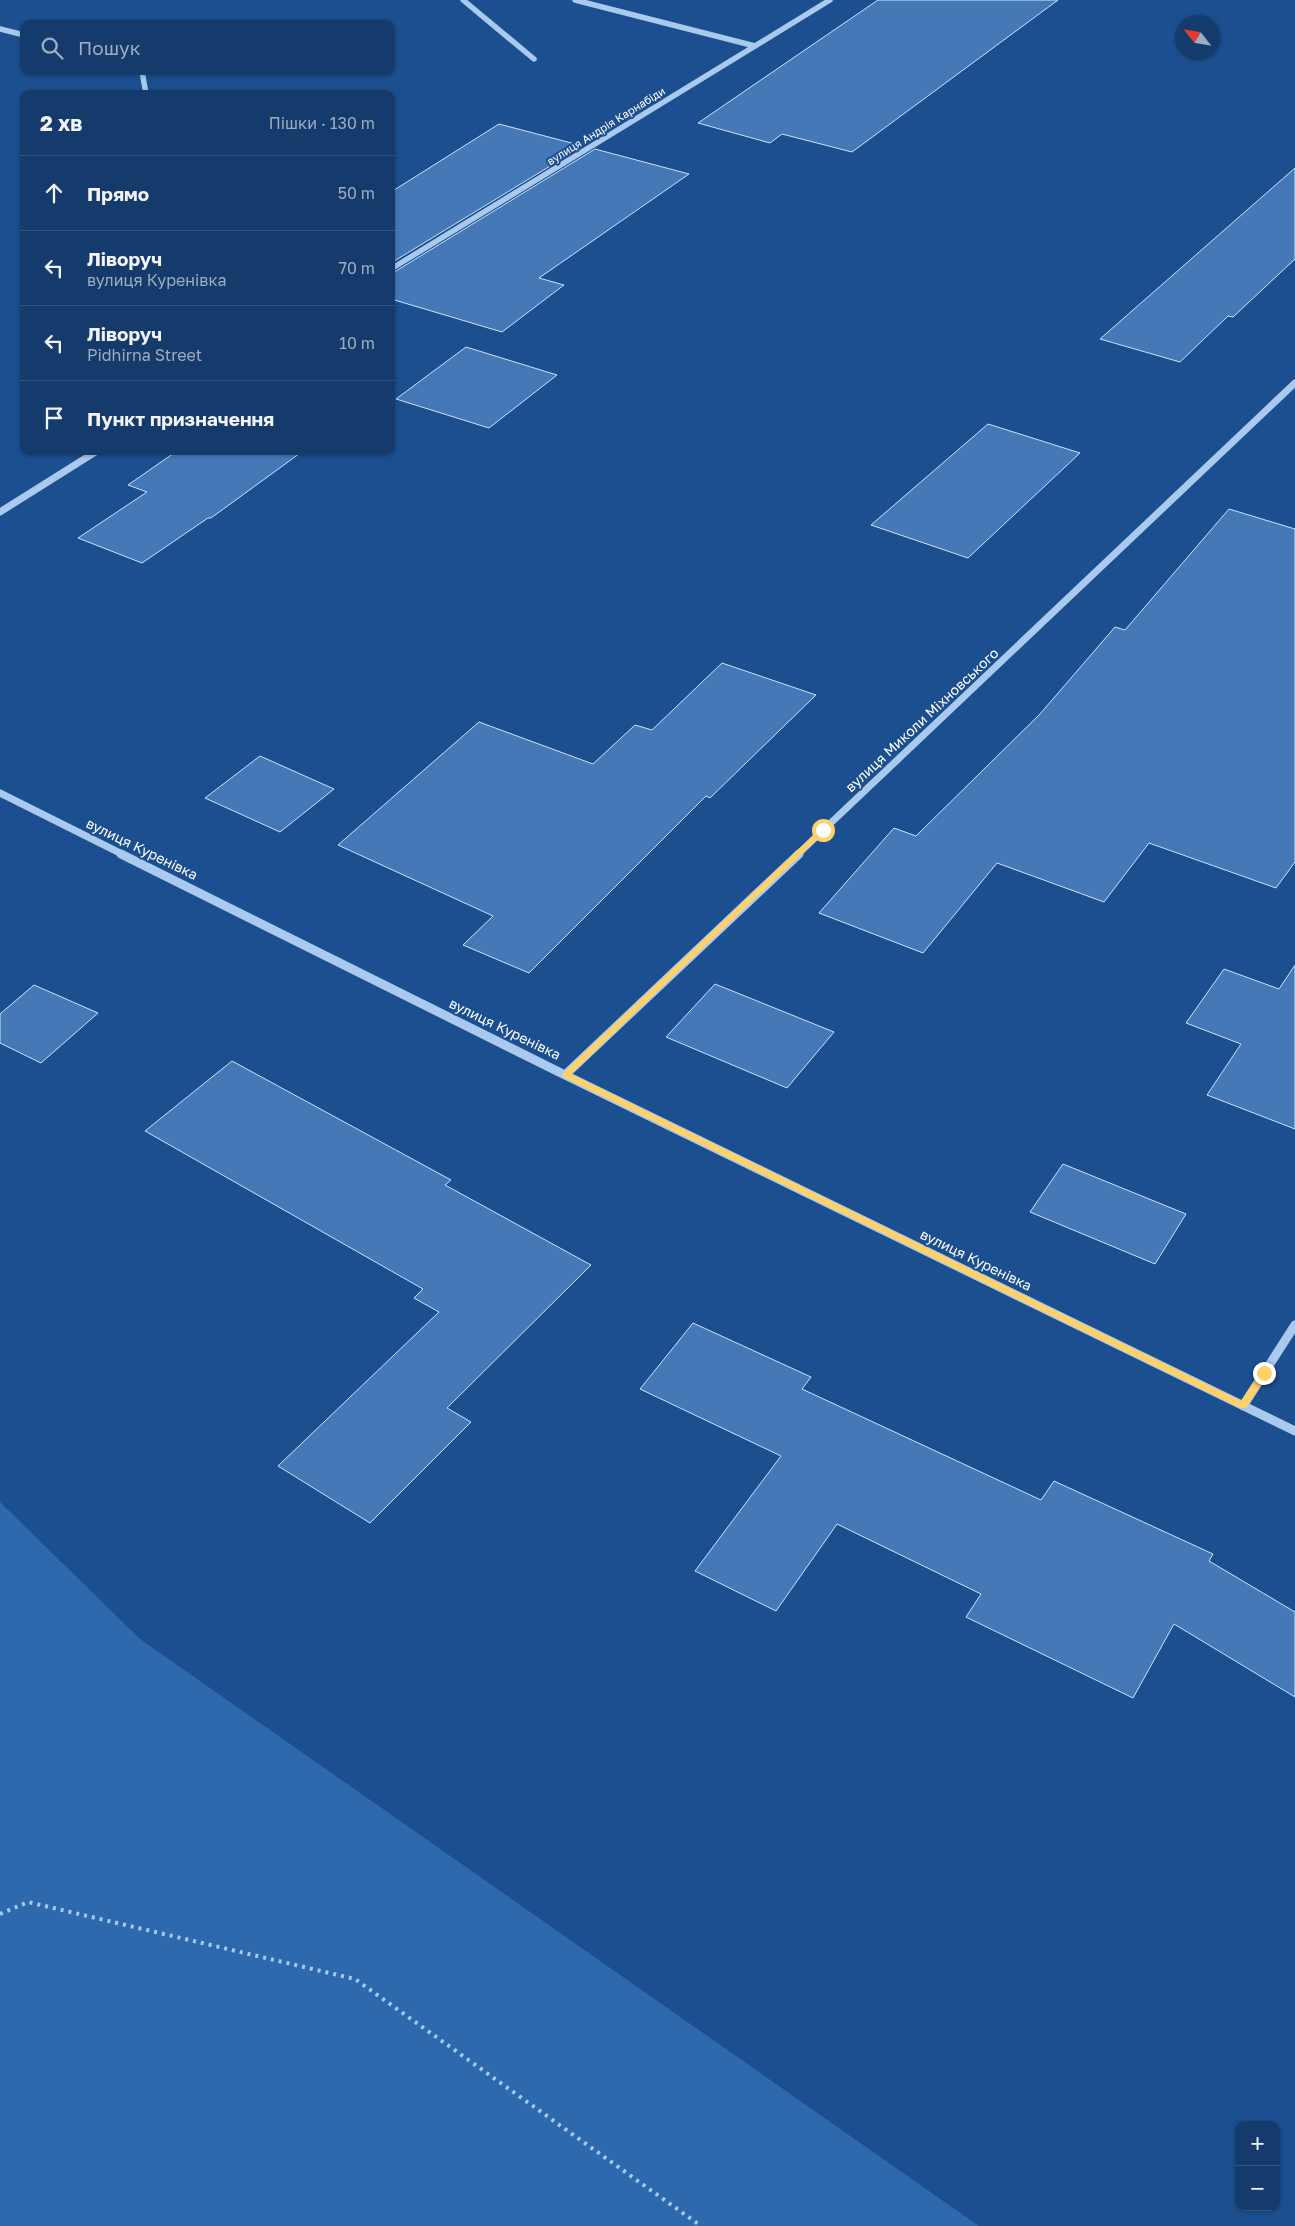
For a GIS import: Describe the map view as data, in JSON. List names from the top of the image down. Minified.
{"streets":{"street":["вулиця Андрія Карнабіди","вулиця Миколи Міхновського","вулиця Куренівка"]},"crossings":[["вулиця Миколи Міхновського","вулиця Куренівка"]],"north":"top left","page":{"search":"Пошук","heading":["2 хв","Пішки · 130 m"],"list":[["Прямо","50 m"],["Ліворуч","вулиця Куренівка","70 m"],["Ліворуч","Pidhirna Street","10 m"],"Пункт призначення"],"map_buttons":["+","−"]}}
